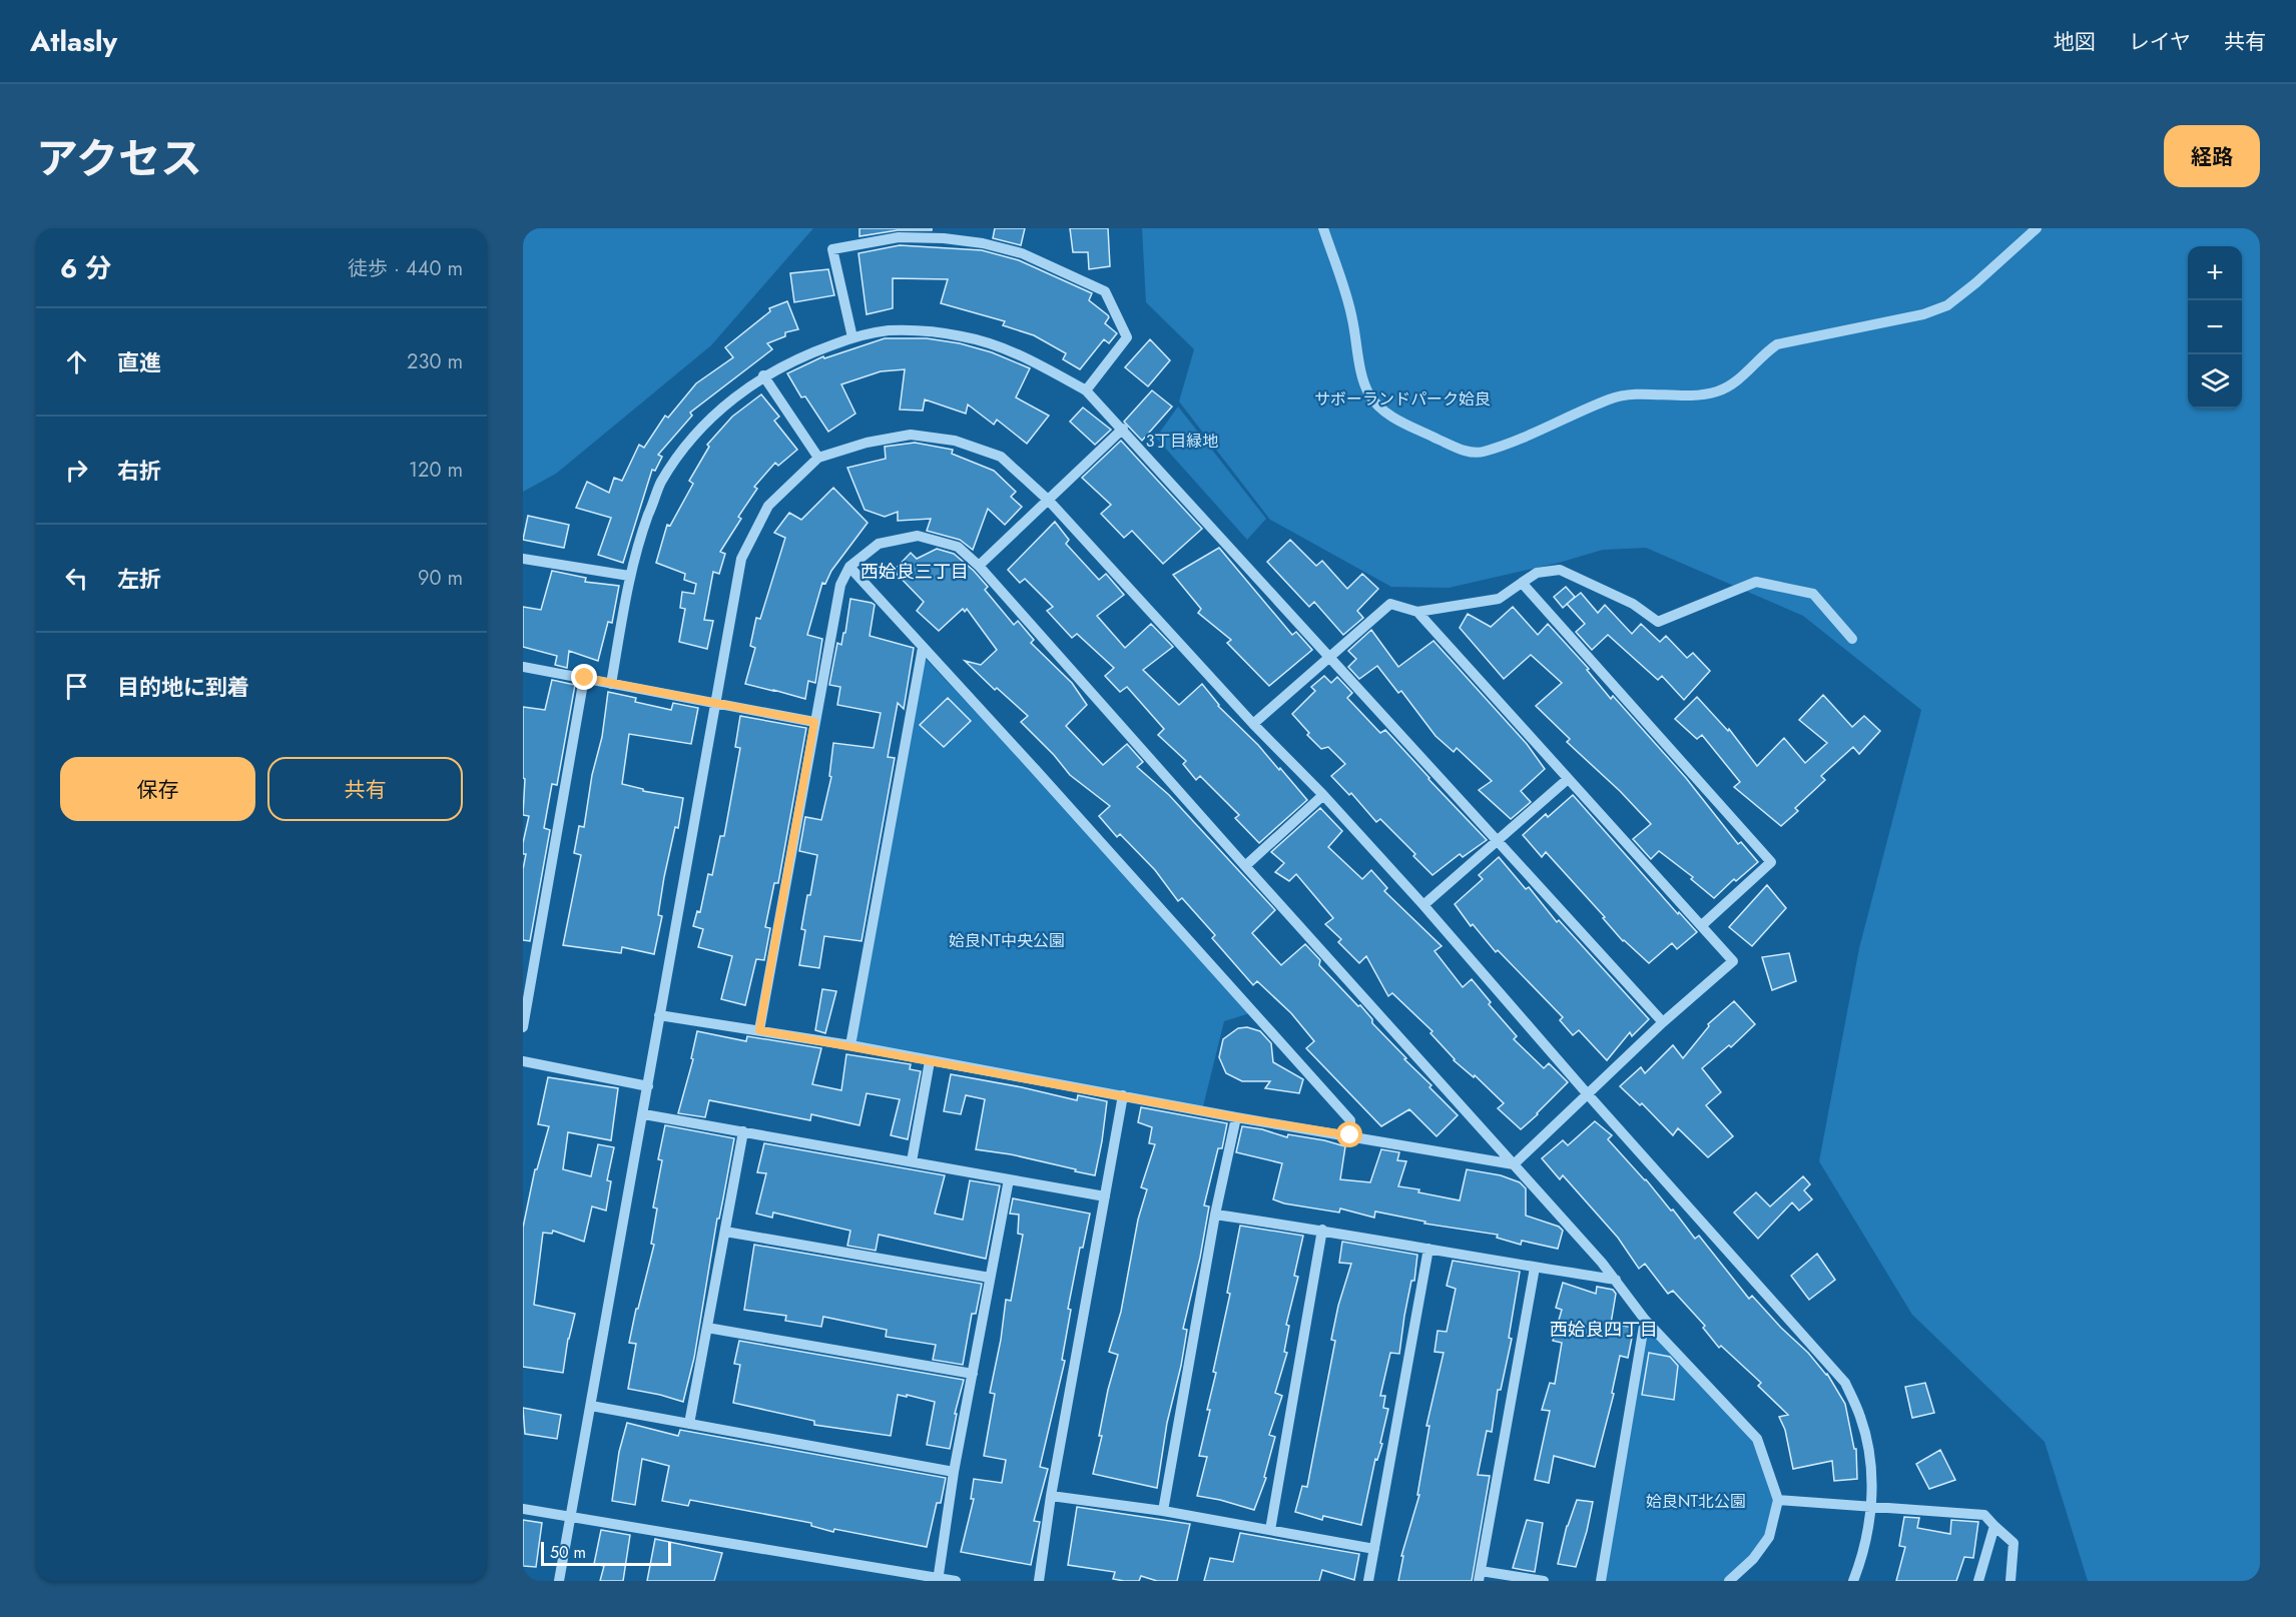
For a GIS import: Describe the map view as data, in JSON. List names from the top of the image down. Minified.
{"districts":["西姶良三丁目","西姶良四丁目"],"parks":["サボーランドパーク姶良","3丁目緑地","姶良NT中央公園","姶良NT北公園"],"scale_bar":"50 m","page":{"header":"Atlasly","nav":["地図","レイヤ","共有"],"title":"アクセス","buttons":["経路",["保存","共有"]],"heading":["6 分","徒歩 · 440 m"],"map_buttons":["+","−"],"list":[["直進","230 m"],["右折","120 m"],["左折","90 m"],"目的地に到着"],"scale":"50 m"}}
